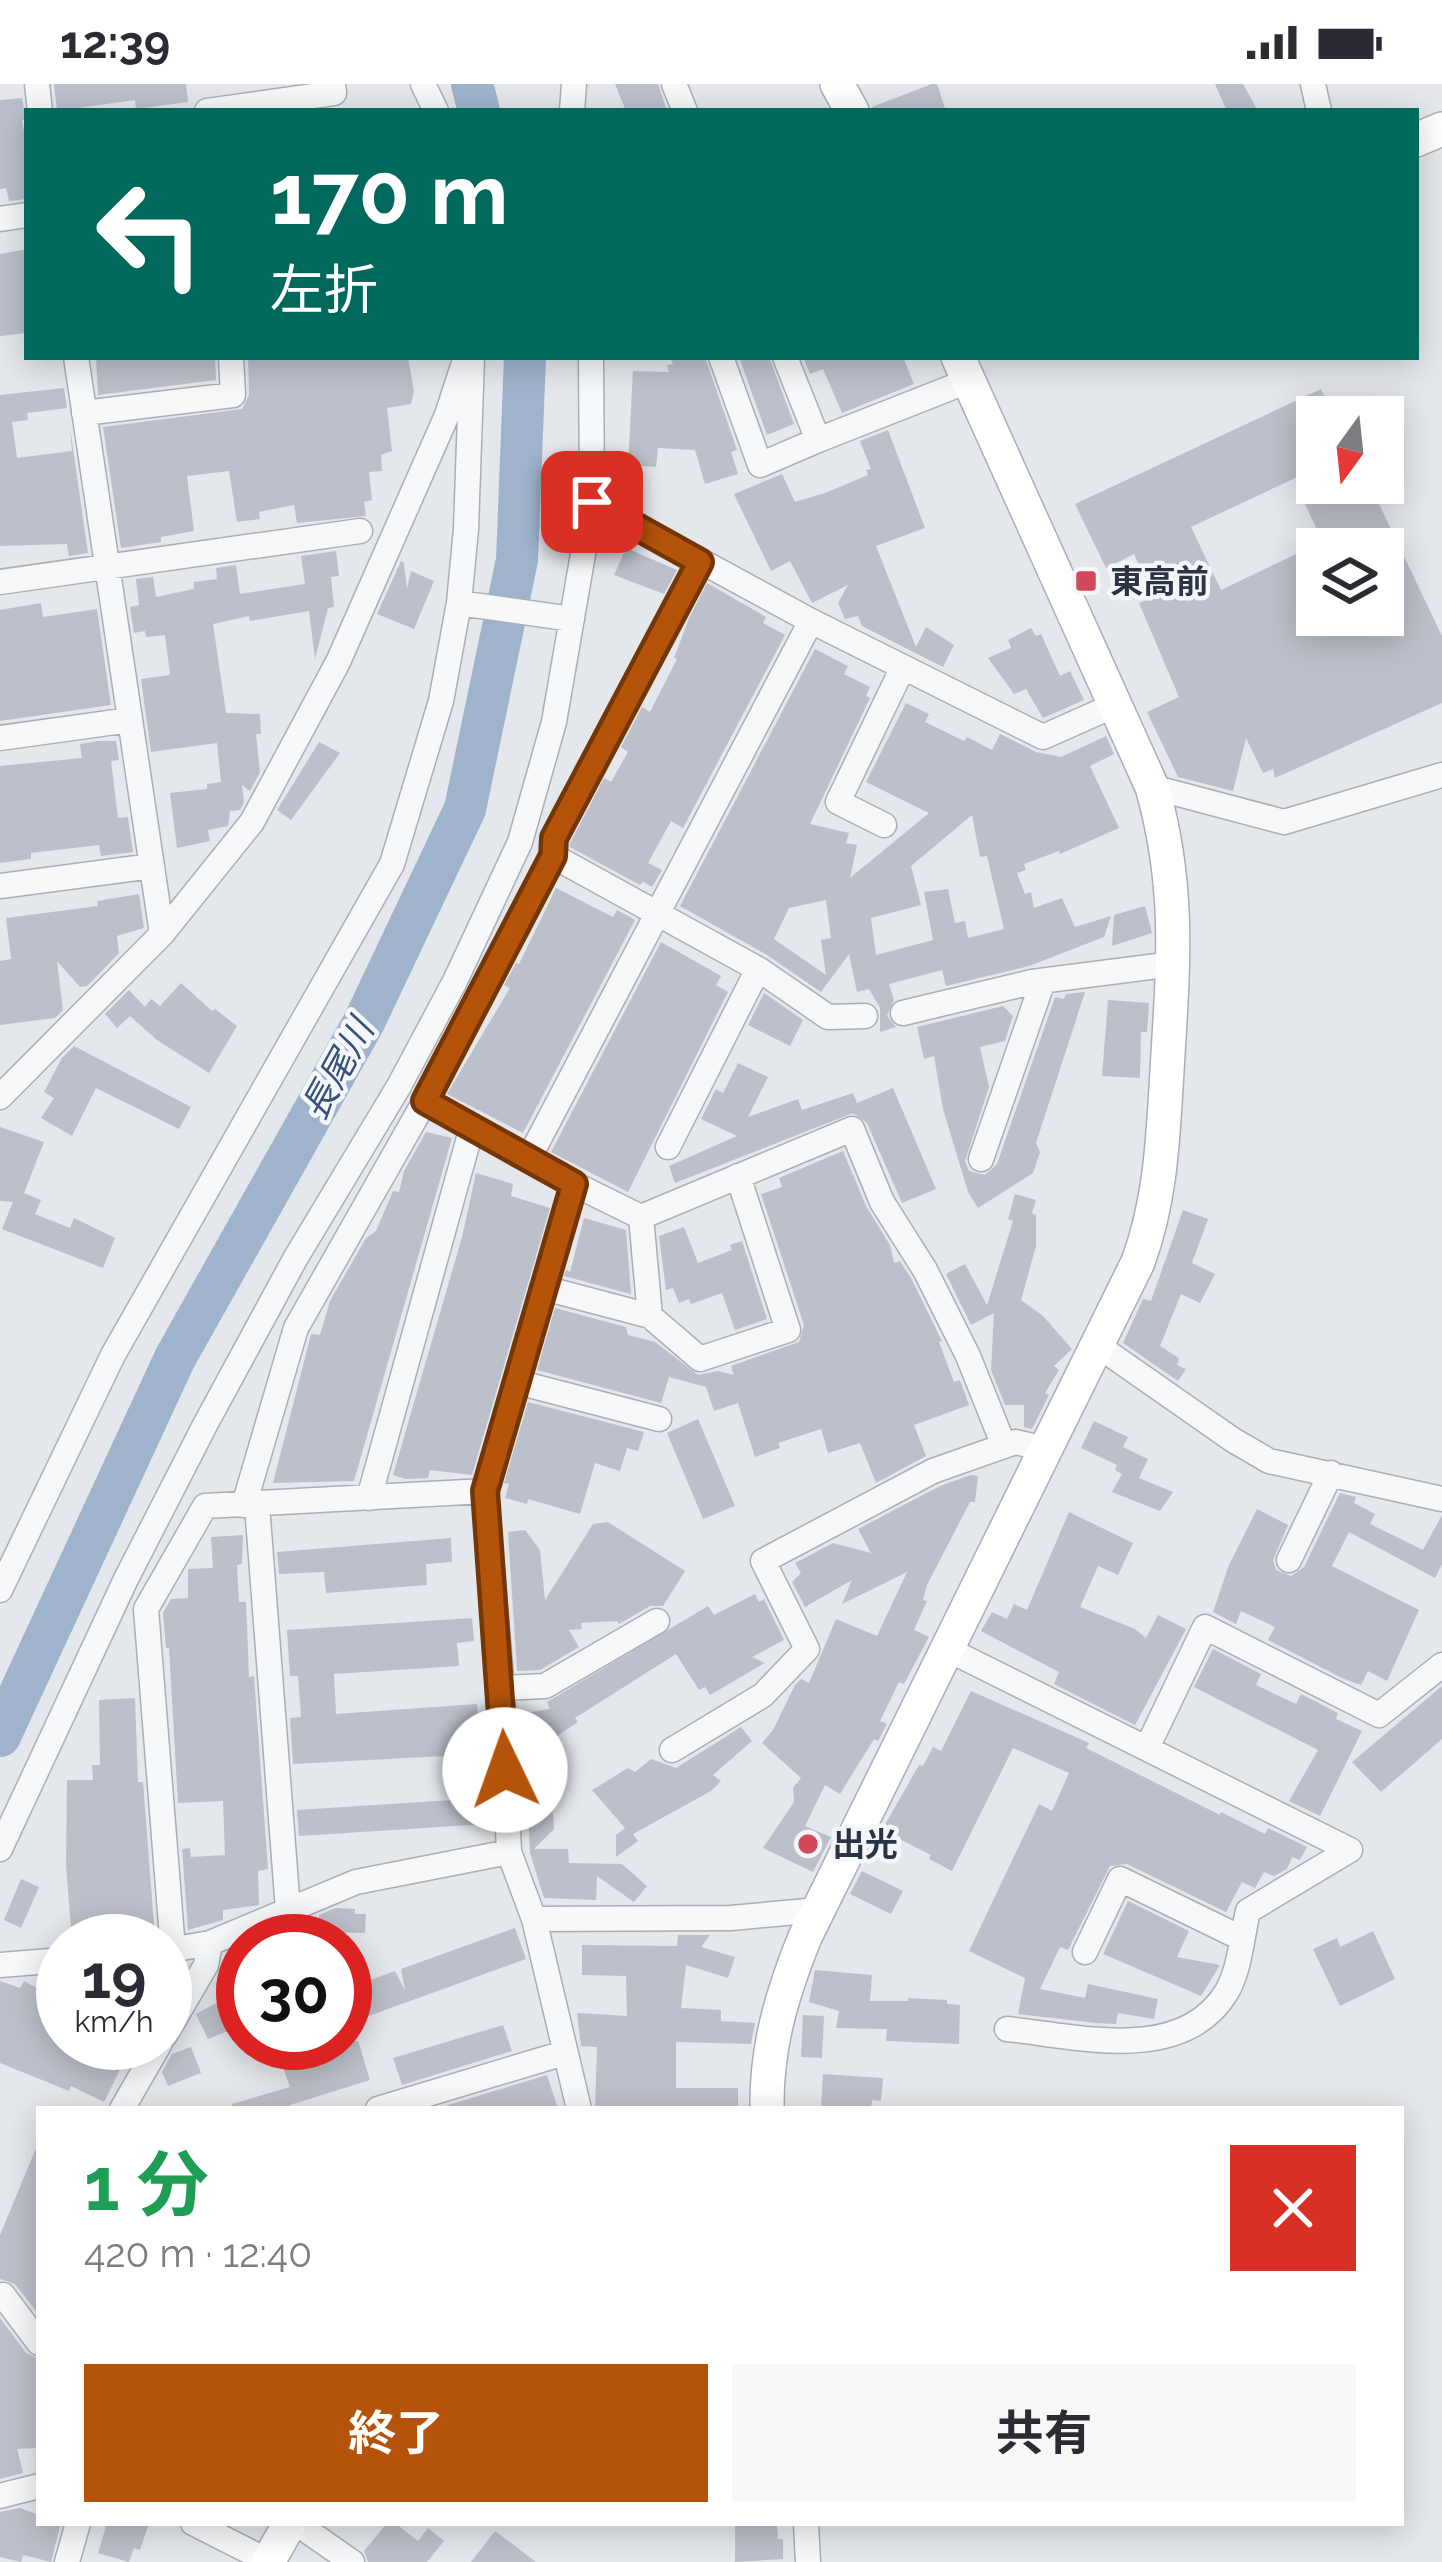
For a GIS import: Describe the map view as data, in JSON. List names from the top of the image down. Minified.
{"water":["長尾川"],"places":{"transit":["東高前"],"other":["出光"]},"north":"bottom","page":{"status":"12:39","turn":["170 m","左折"],"speed":"19 km/h","limit":"30","heading":["1 分","420 m · 12:40"],"buttons":["終了","共有"]}}
